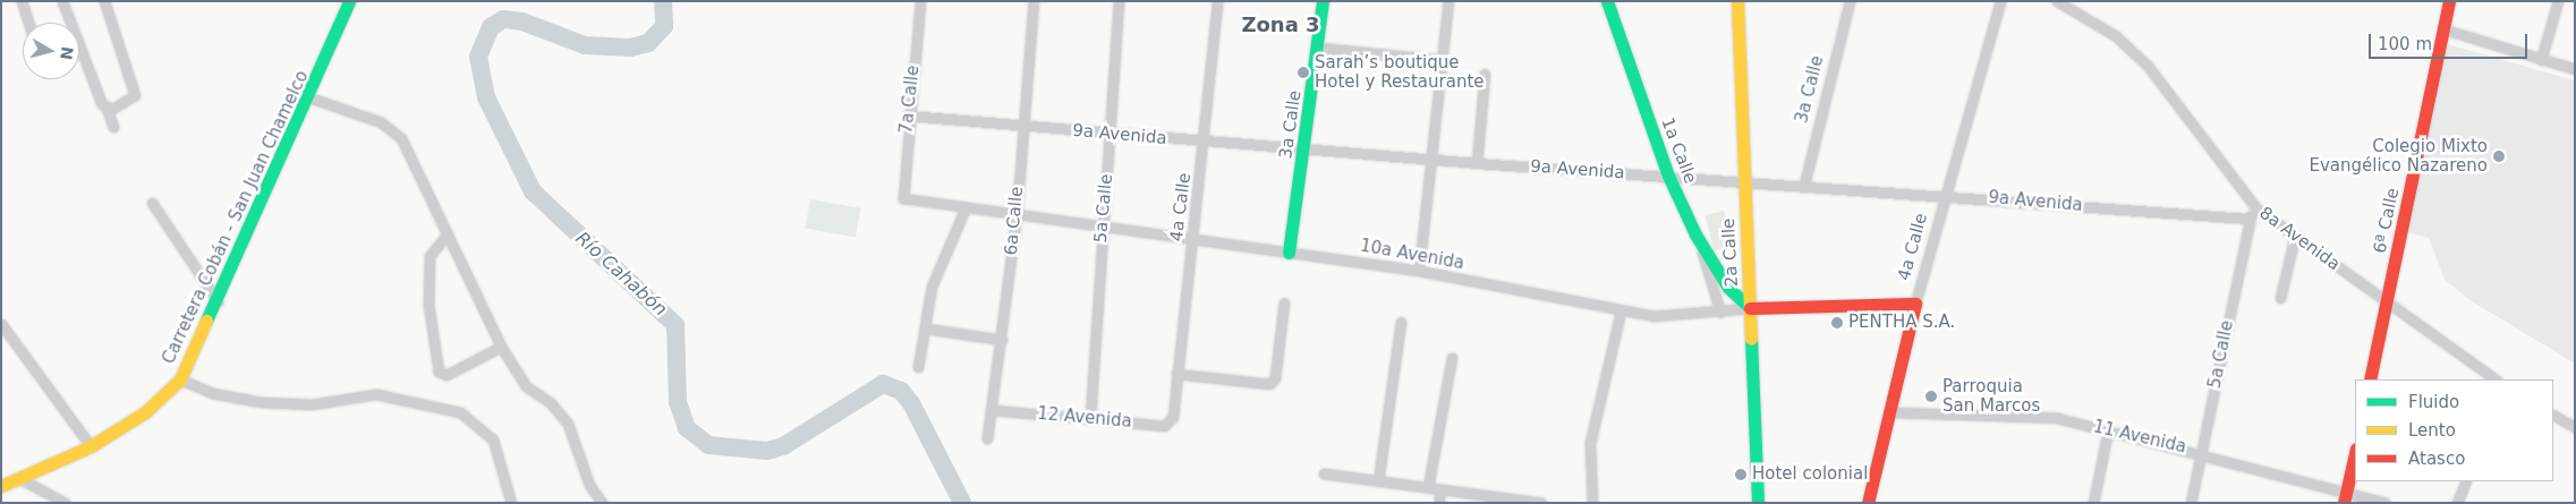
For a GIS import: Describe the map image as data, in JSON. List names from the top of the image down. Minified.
{"streets":{"main road":["3a Calle","1a Calle","4a Calle","Carretera Cobán - San Juan Chamelco","6ª Calle","2a Calle","10a Avenida"],"street":["7a Calle","9a Avenida","5a Calle","6a Calle","8a Avenida","12 Avenida","11 Avenida"]},"crossings":[["3a Calle","9a Avenida"],["3a Calle","10a Avenida"],["7a Calle","9a Avenida"],["7a Calle","10a Avenida"],["9a Avenida","1a Calle"],["9a Avenida","4a Calle"],["9a Avenida","5a Calle"],["9a Avenida","6a Calle"],["9a Avenida","2a Calle"],["1a Calle","10a Avenida"],["4a Calle","10a Avenida"],["4a Calle","12 Avenida"],["4a Calle","11 Avenida"],["5a Calle","10a Avenida"],["5a Calle","12 Avenida"],["5a Calle","11 Avenida"],["6a Calle","10a Avenida"],["6a Calle","12 Avenida"],["6ª Calle","8a Avenida"],["2a Calle","10a Avenida"]],"districts":["Zona 3"],"water":["Río Cahabón"],"places":["Sarah’s boutique Hotel y Restaurante","Colegio Mixto Evangélico Nazareno","PENTHA S.A.","Parroquia San Marcos","Hotel colonial"],"legend":["Fluido","Lento","Atasco"],"scale_bar":"100 m","north":"right"}
